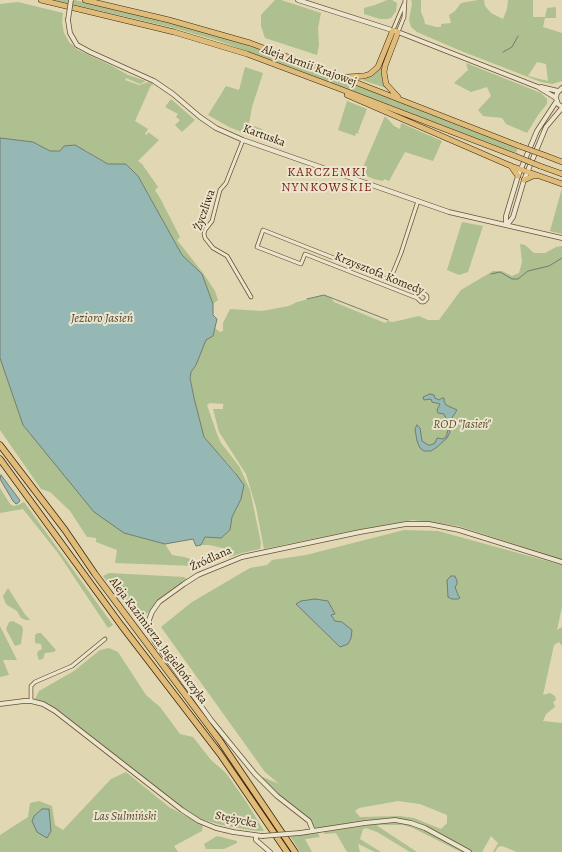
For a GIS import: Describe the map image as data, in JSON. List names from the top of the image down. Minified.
{"streets":{"highway":["Aleja Kazimierza Jagiellończyka"],"main road":["Aleja Armii Krajowej"],"street":["Kartuska","Życzliwa","Krzysztofa Komedy","Źródlana","Stężycka"]},"crossings":[["Kartuska","Życzliwa"],["Kartuska","Krzysztofa Komedy"],["Źródlana","Stężycka"]],"districts":["KARCZEMKI NYNKOWSKIE"],"water":["Jezioro Jasień"],"parks":["ROD \"Jasień\"","Las Sulmiński"]}
